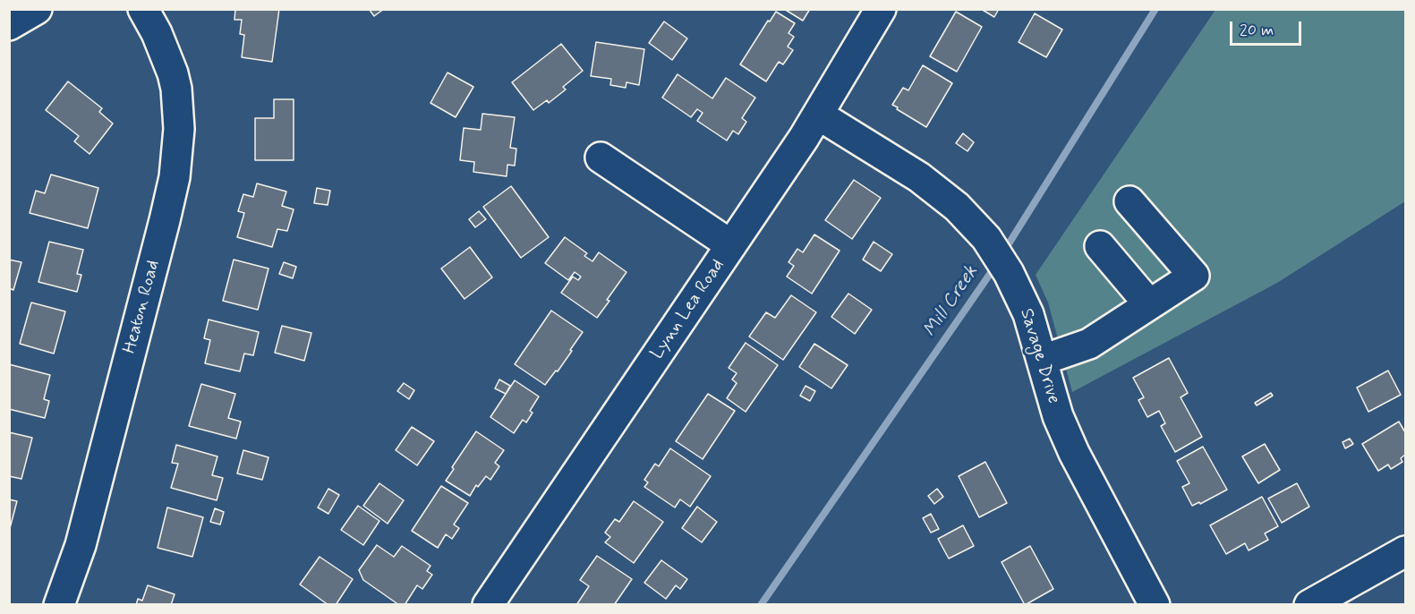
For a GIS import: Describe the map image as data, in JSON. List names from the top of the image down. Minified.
{"streets":{"street":["Heaton Road","Lynn Lea Road","Savage Drive"]},"crossings":[["Lynn Lea Road","Savage Drive"]],"water":["Mill Creek"],"scale_bar":"20 m"}
